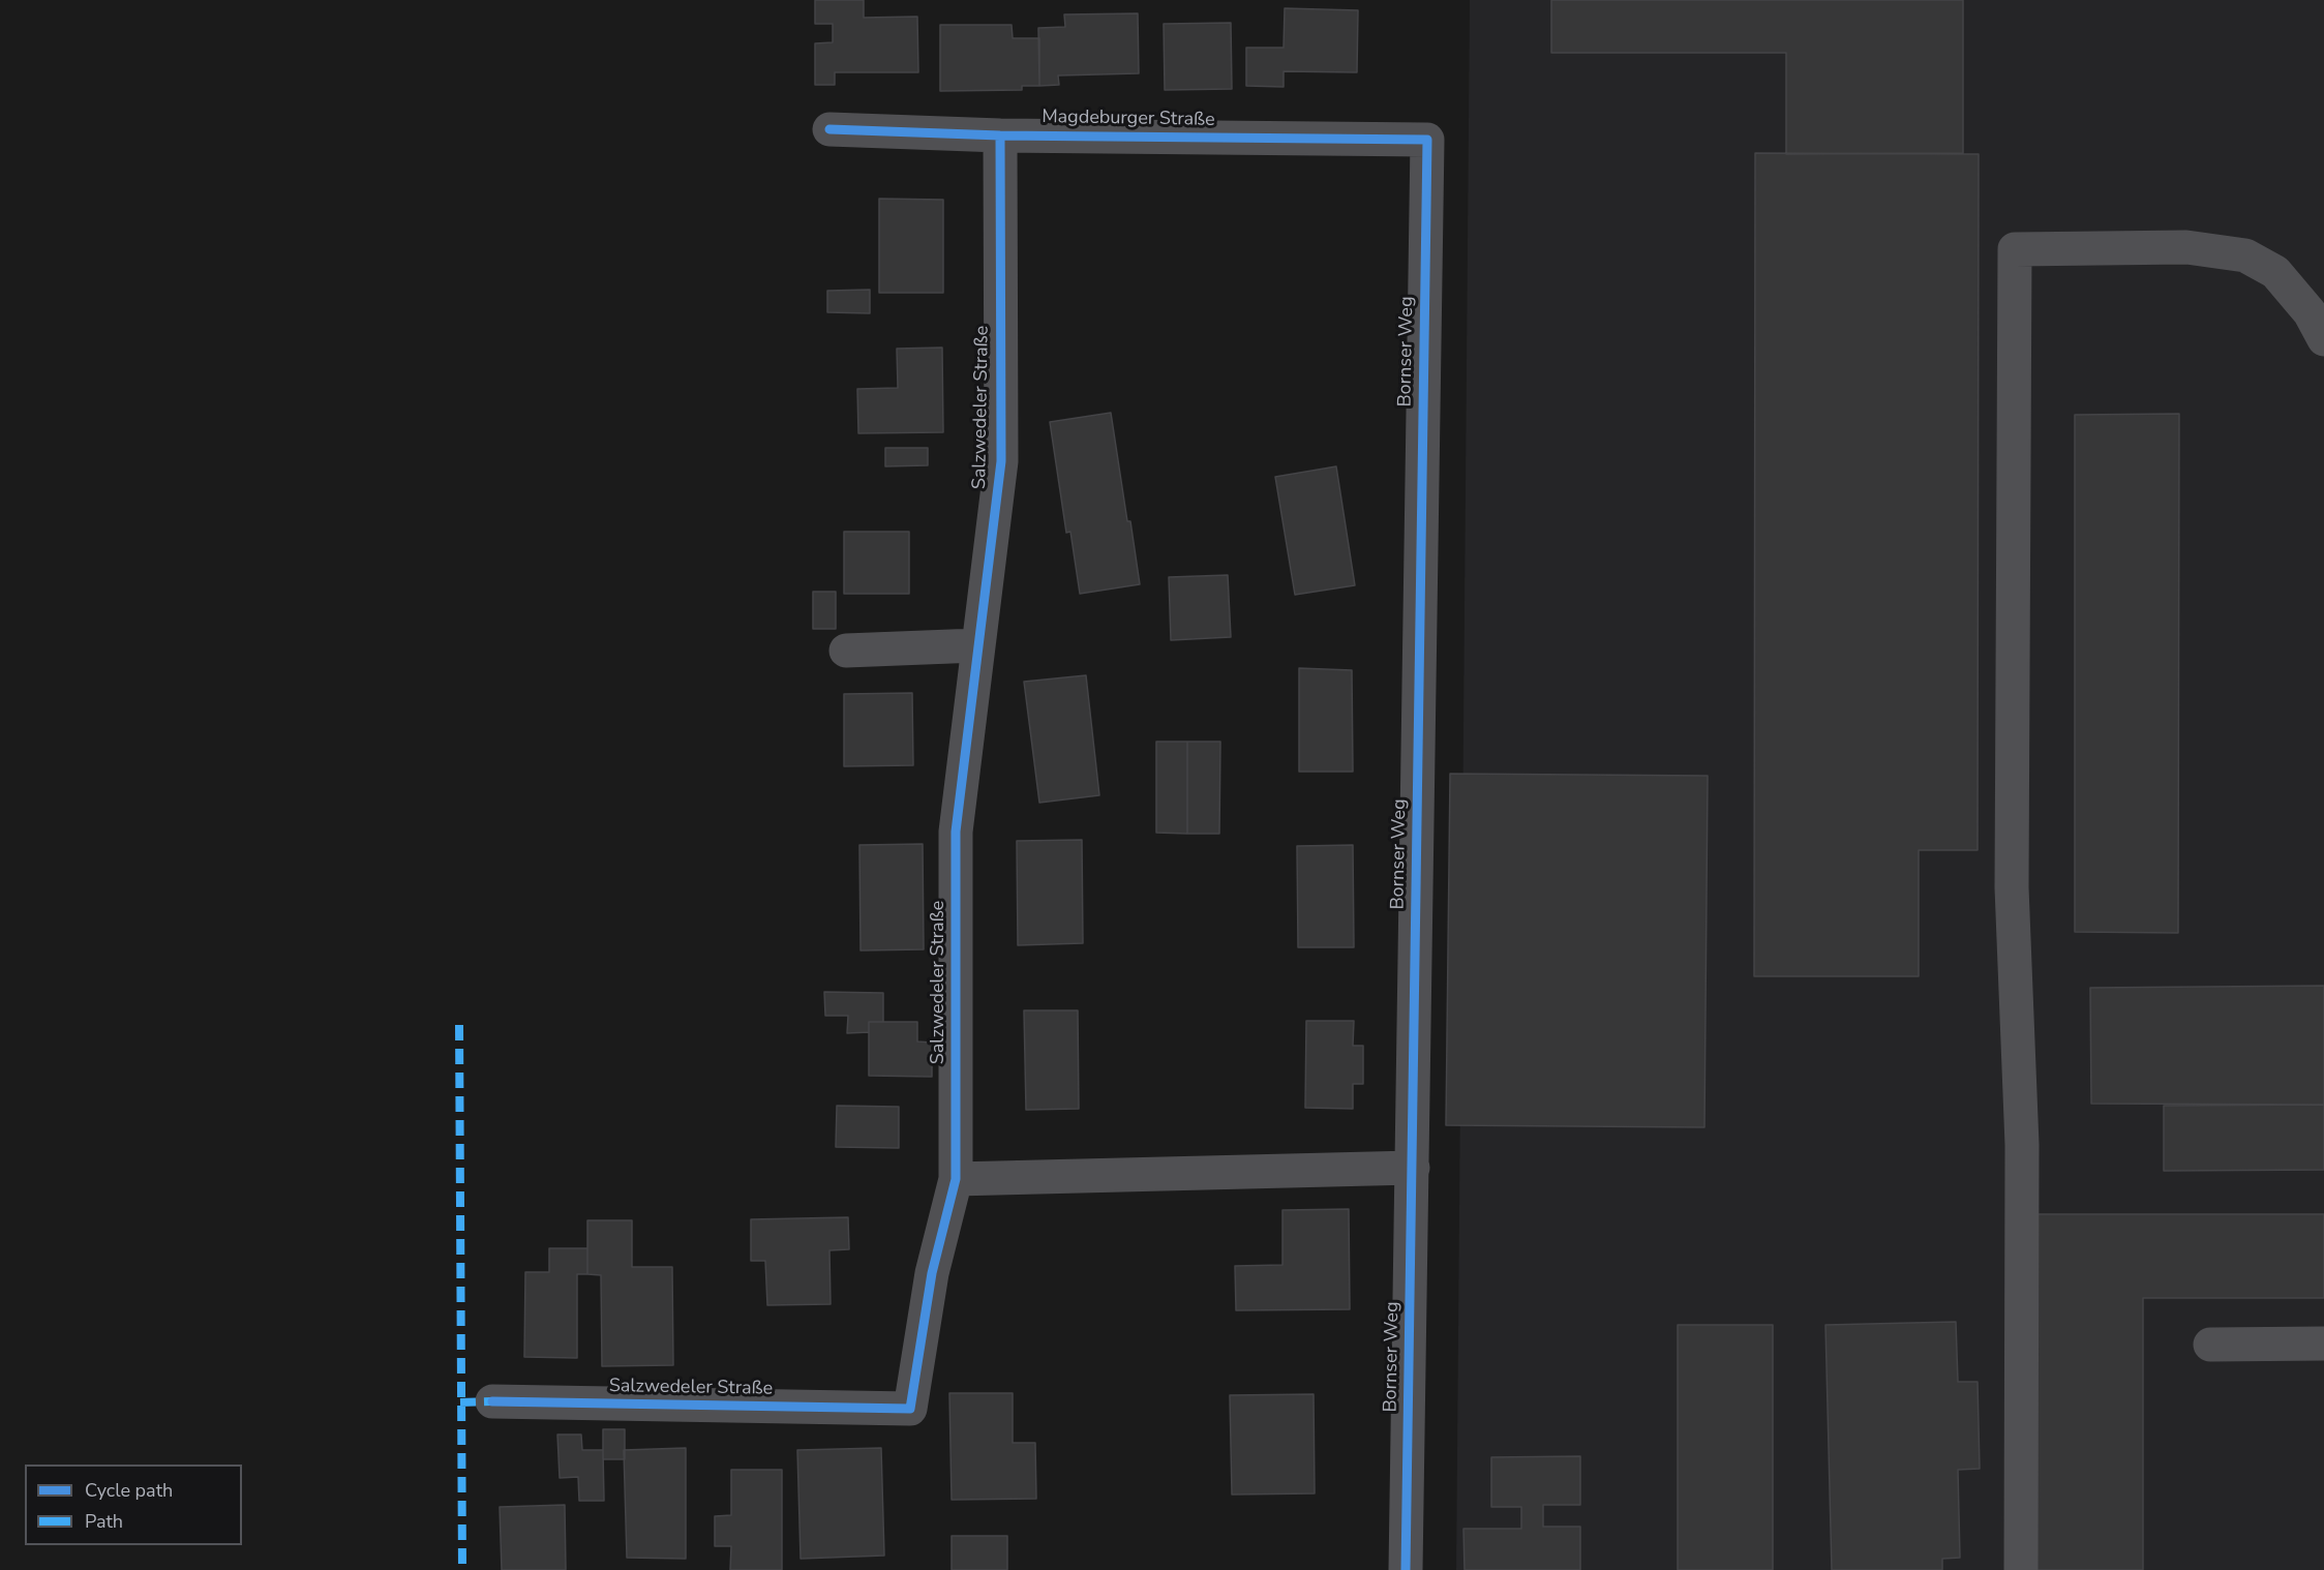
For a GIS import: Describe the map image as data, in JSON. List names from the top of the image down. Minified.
{"streets":{"street":["Magdeburger Straße","Bornser Weg","Salzwedeler Straße"]},"crossings":[["Magdeburger Straße","Bornser Weg"],["Magdeburger Straße","Salzwedeler Straße"]],"legend":["Cycle path","Path"]}
